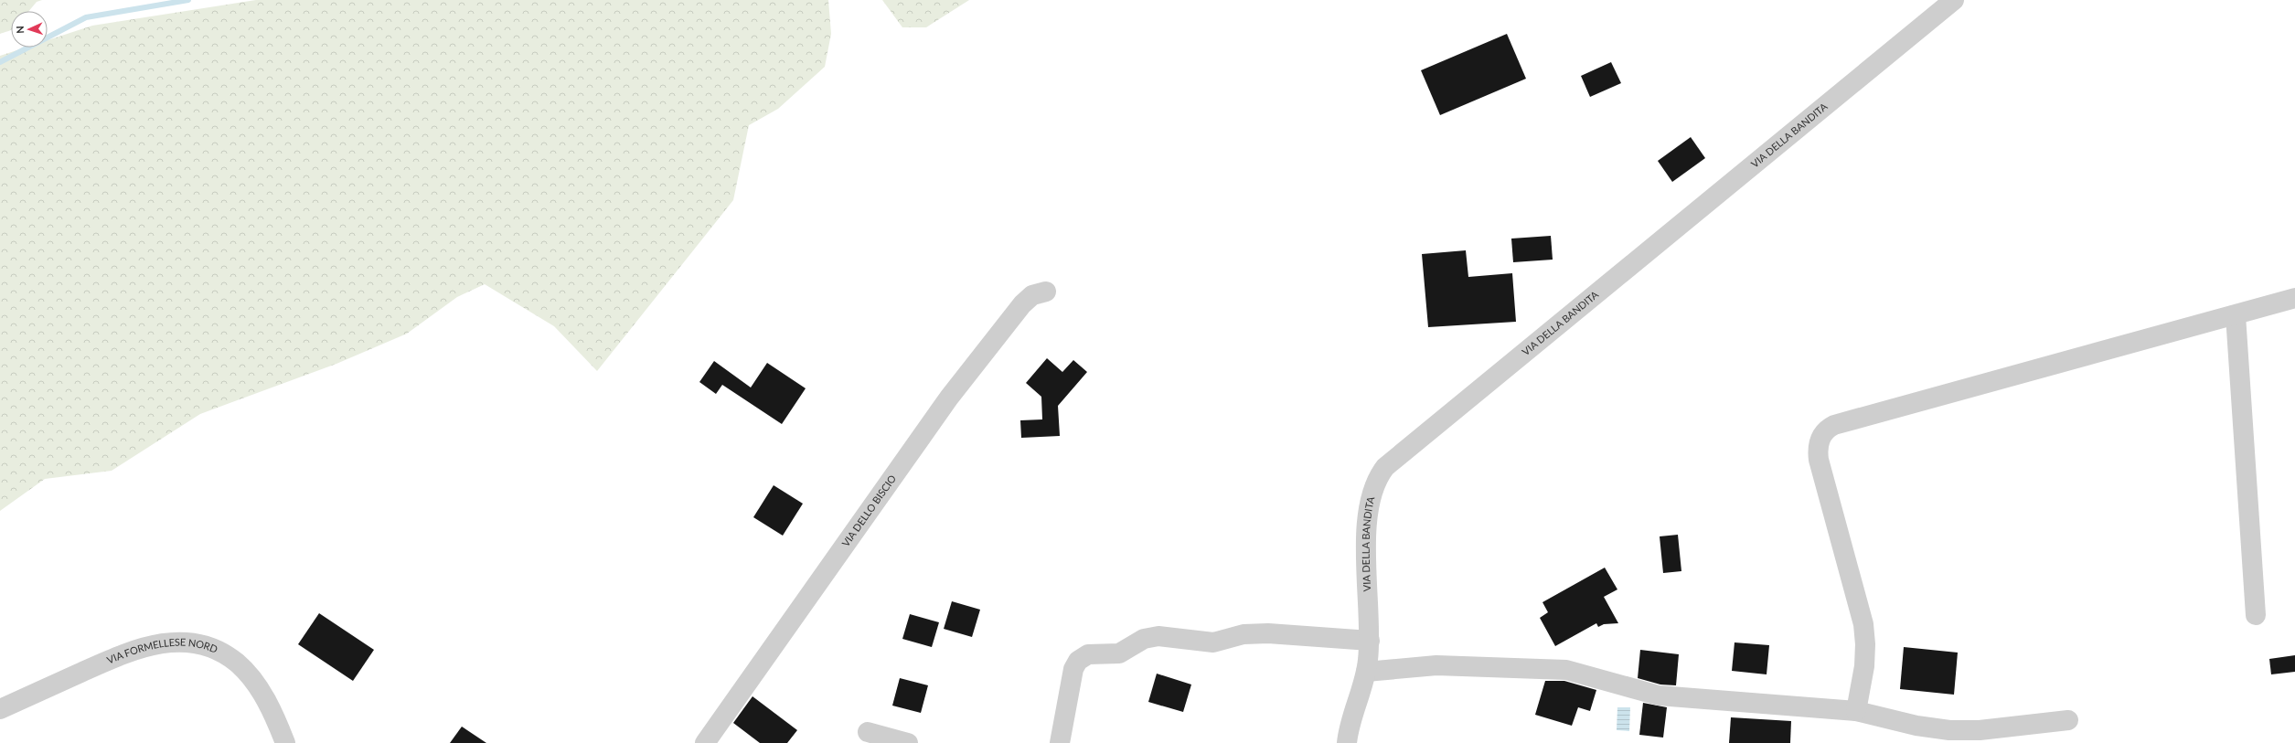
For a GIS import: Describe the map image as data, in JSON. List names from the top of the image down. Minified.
{"streets":{"street":["VIA DELLA BANDITA","VIA DELLO BISCIO","VIA FORMELLESE NORD"]},"north":"left"}
